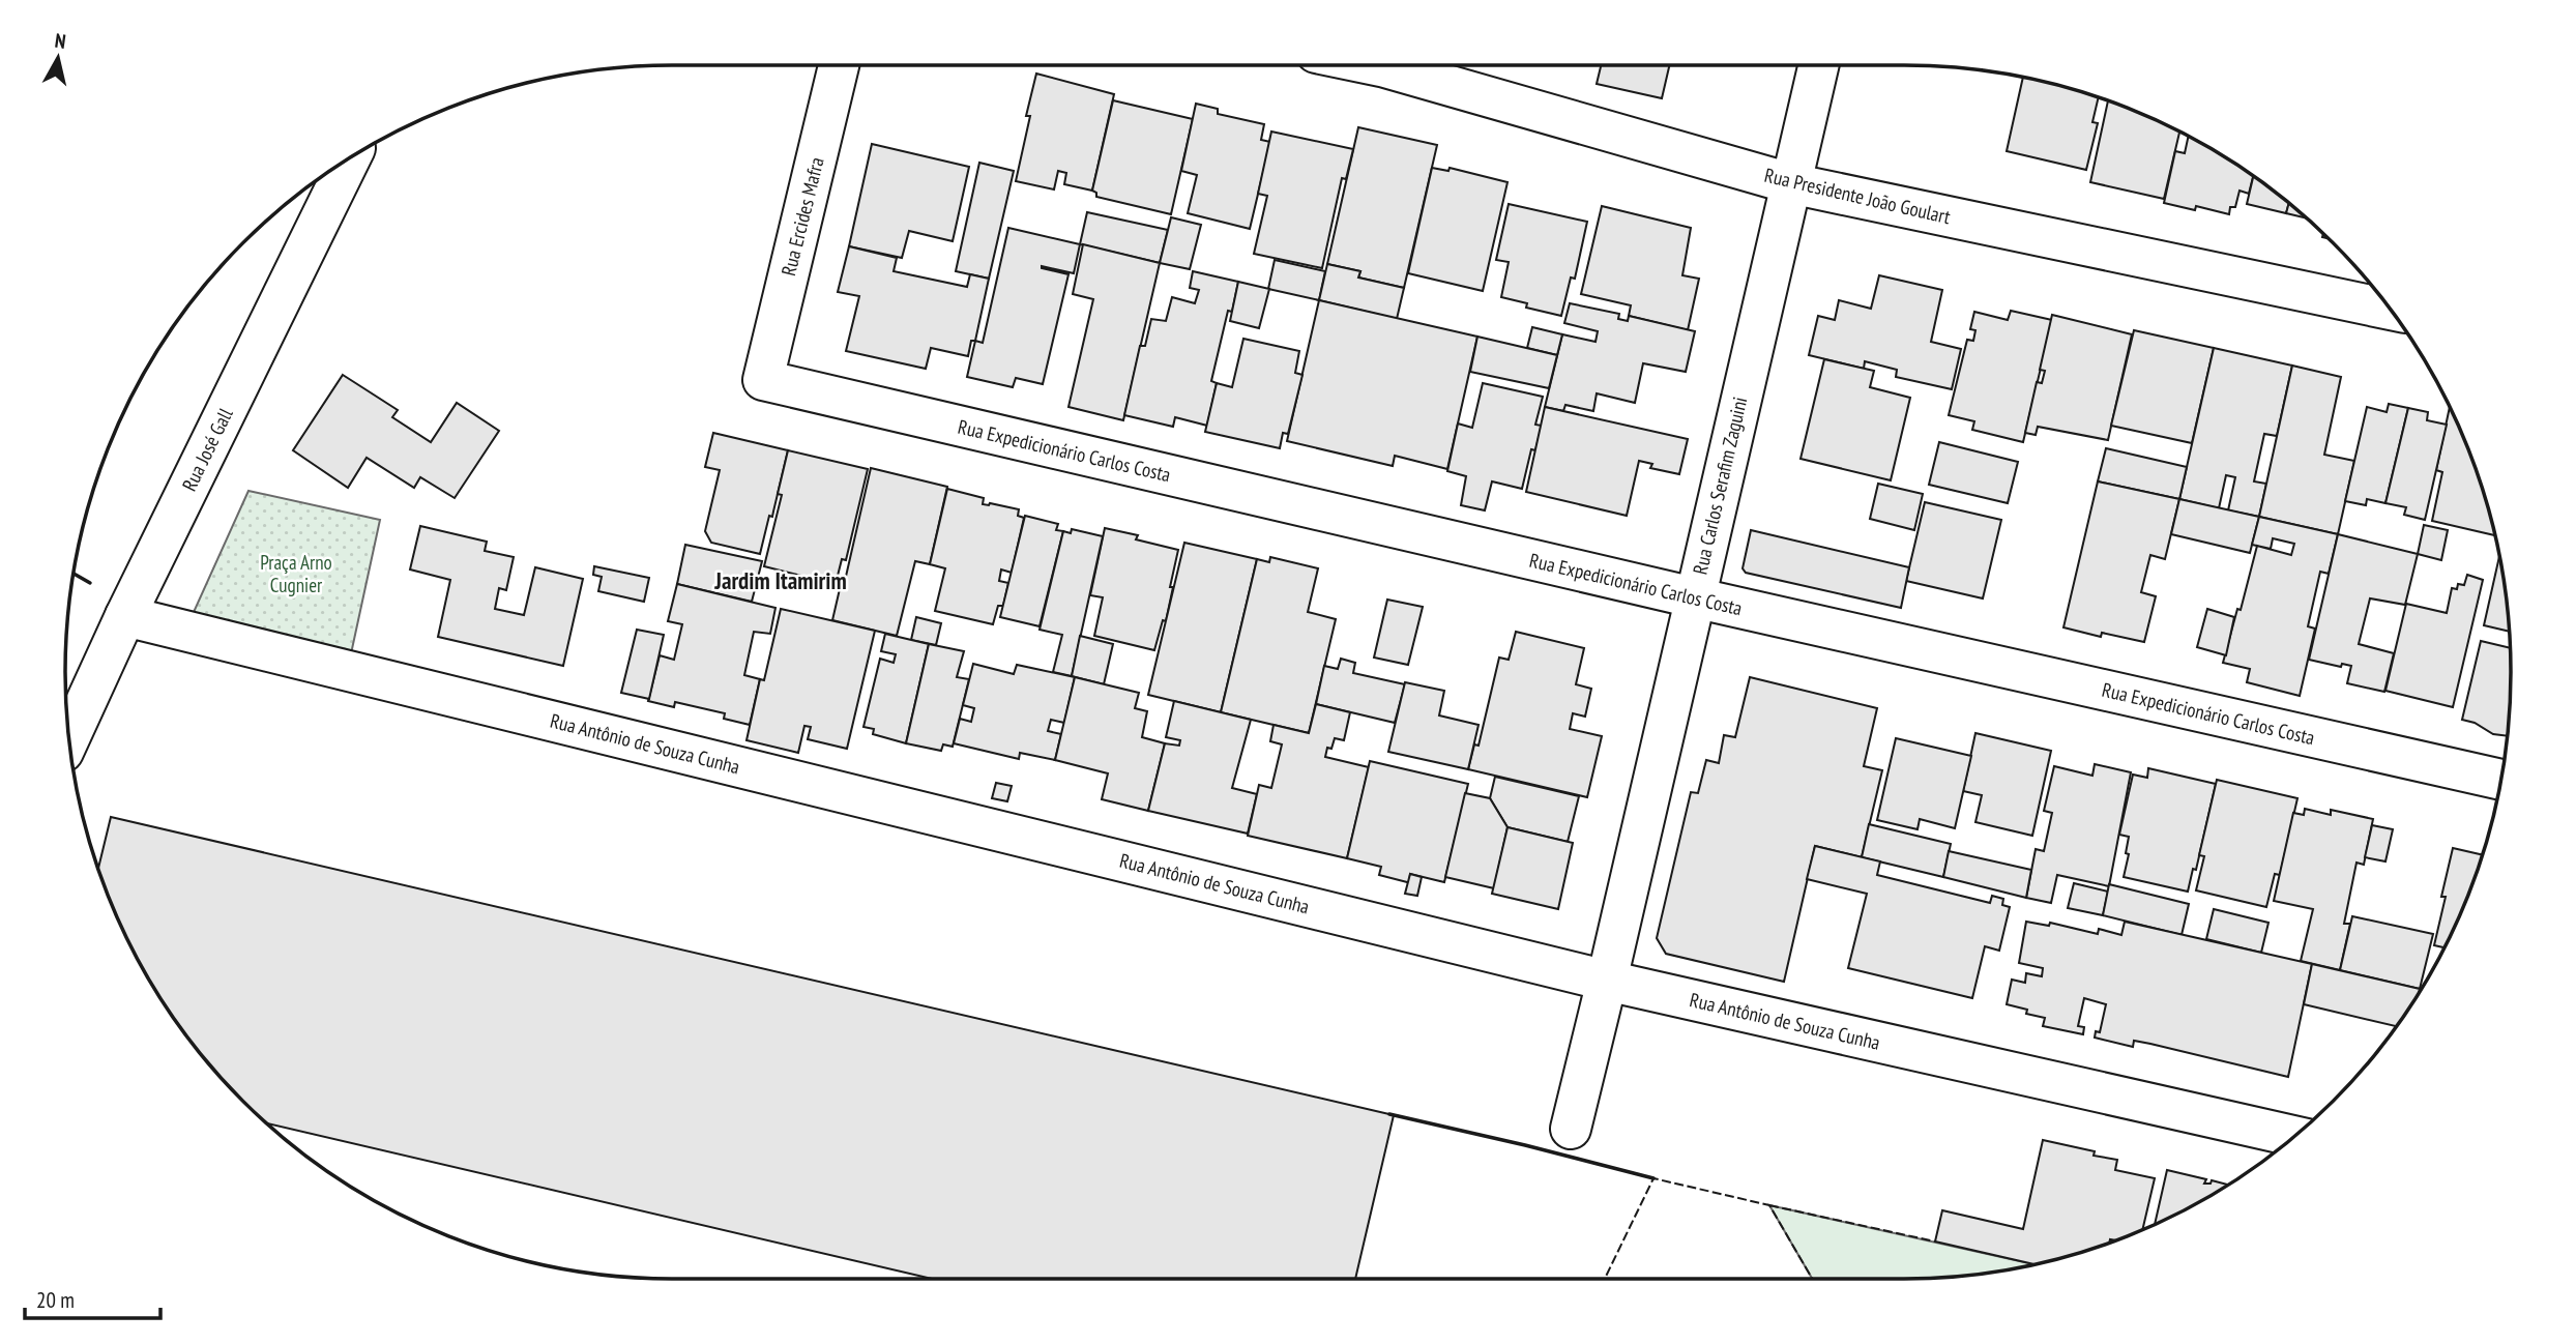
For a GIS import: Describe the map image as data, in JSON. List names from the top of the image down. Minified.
{"streets":{"street":["Rua Presidente João Goulart","Rua Ercides Mafra","Rua José Gall","Rua Expedicionário Carlos Costa","Rua Carlos Serafim Zaguini","Rua Antônio de Souza Cunha"]},"crossings":[["Rua Presidente João Goulart","Rua Carlos Serafim Zaguini"],["Rua Ercides Mafra","Rua Expedicionário Carlos Costa"],["Rua José Gall","Rua Antônio de Souza Cunha"],["Rua Expedicionário Carlos Costa","Rua Carlos Serafim Zaguini"],["Rua Carlos Serafim Zaguini","Rua Antônio de Souza Cunha"]],"districts":["Jardim Itamirim"],"parks":["Praça Arno Cugnier"],"scale_bar":"20 m","north":"top"}
